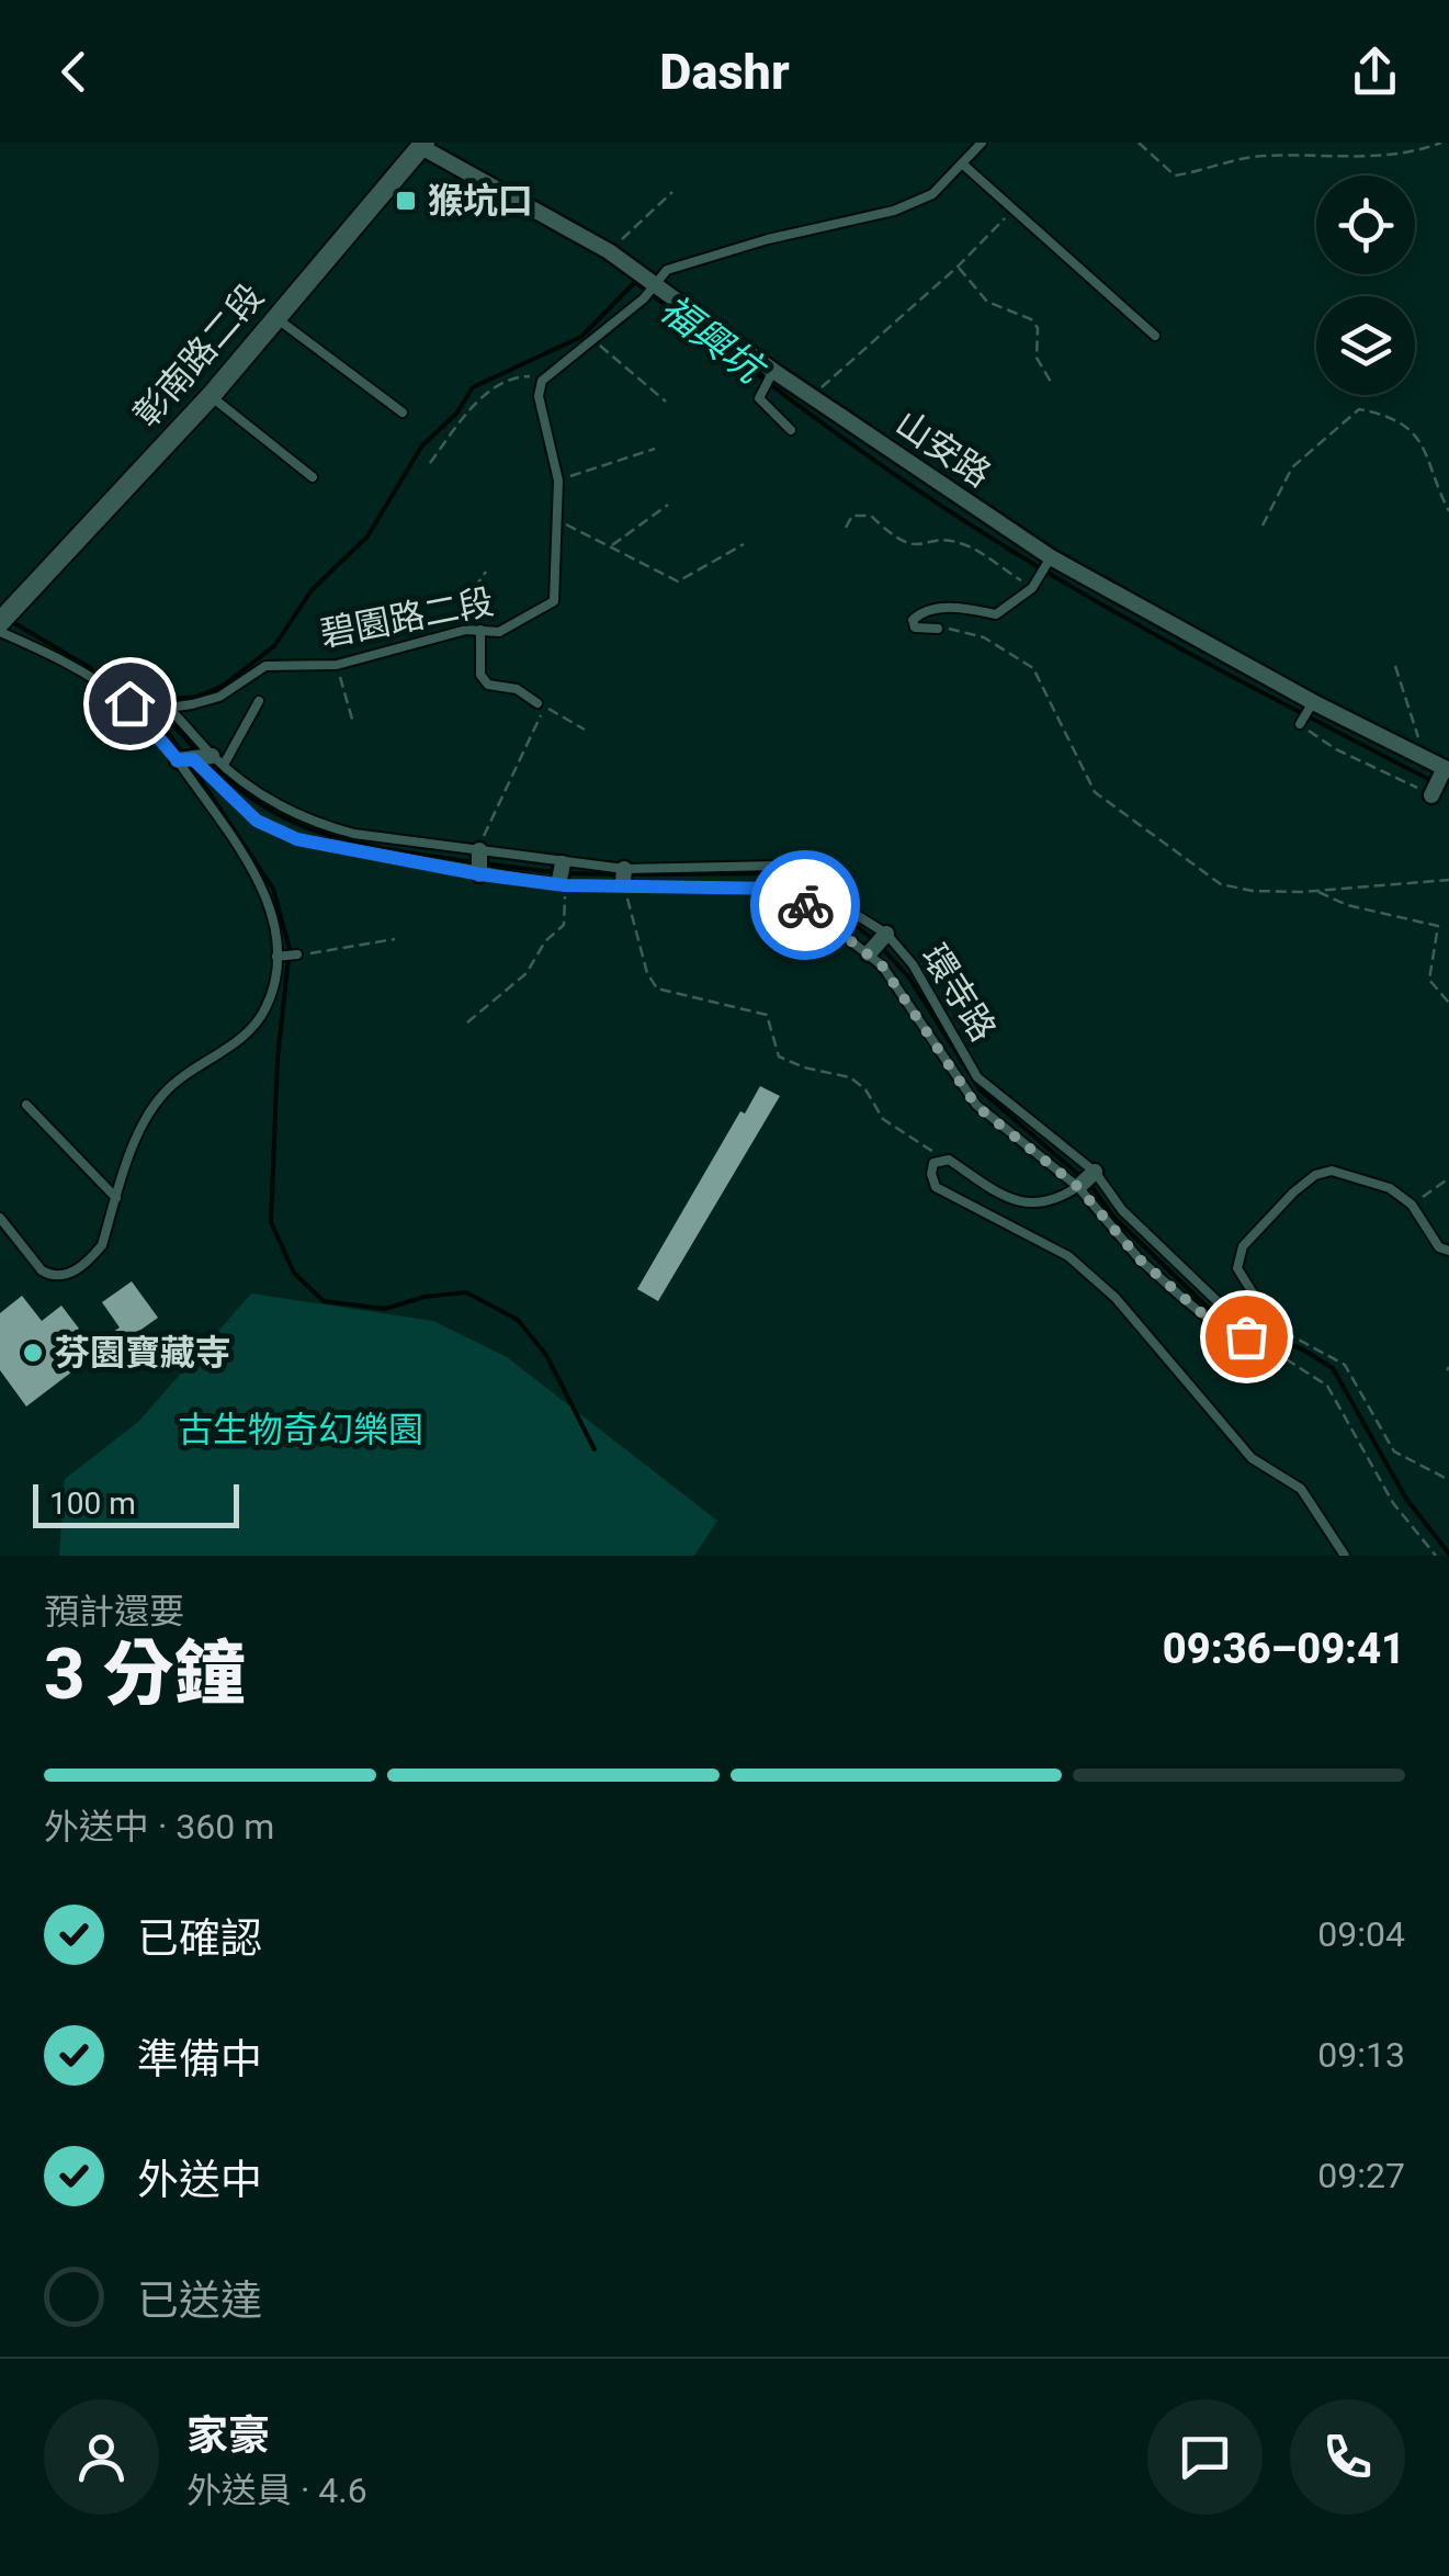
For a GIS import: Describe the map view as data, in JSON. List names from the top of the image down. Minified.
{"streets":{"street":["彰南路二段","山安路"],"lane":["碧園路二段","環寺路"]},"crossings":[["彰南路二段","山安路"],["碧園路二段","環寺路"]],"water":["福興坑"],"parks":["古生物奇幻樂園"],"places":{"transit":["猴坑口"],"other":["芬園寶藏寺"]},"scale_bar":"100 m","page":{"header":"Dashr","scale":"100 m","heading":["3 分鐘","預計還要","09:36–09:41"],"panel":["家豪","外送員 · 4.6"],"bar":"外送中 · 360 m","list":[["已確認","09:04"],["準備中","09:13"],["外送中","09:27"],"已送達"]}}
